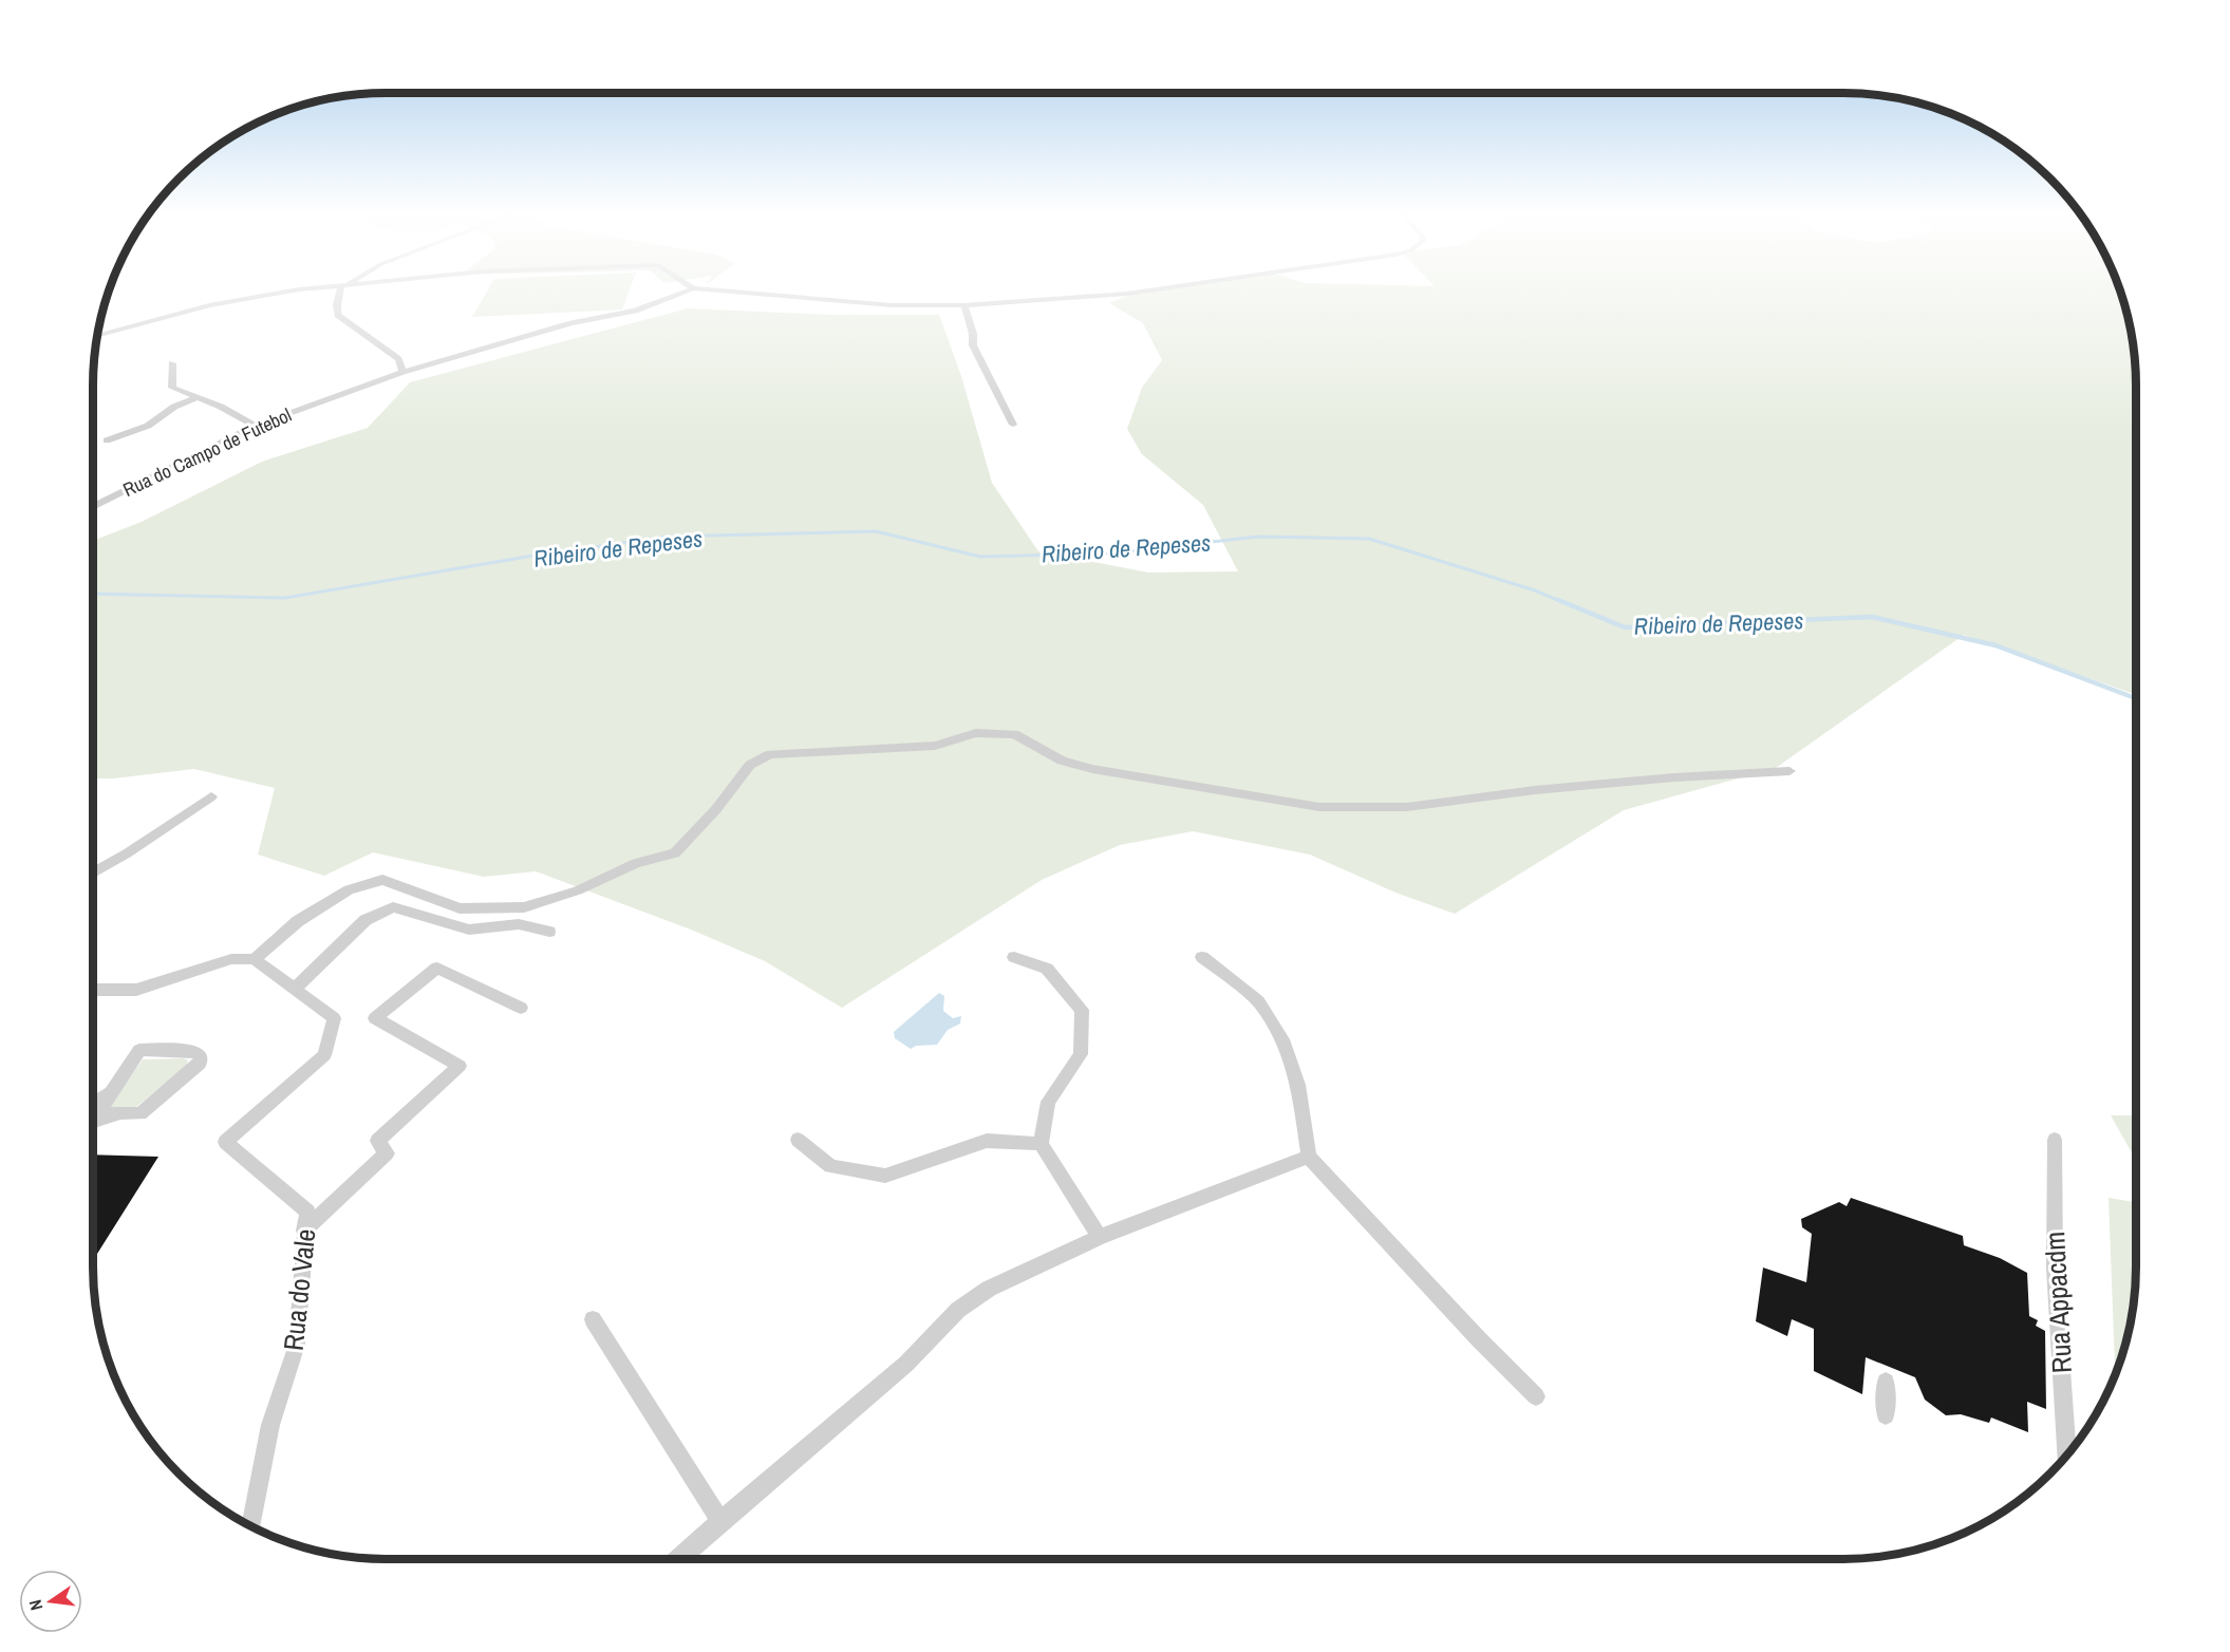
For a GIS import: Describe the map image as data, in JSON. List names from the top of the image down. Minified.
{"streets":{"street":["Rua do Campo de Futebol","Rua do Vale","Rua Appacdm"]},"water":["Ribeiro de Repeses"],"north":"left"}
